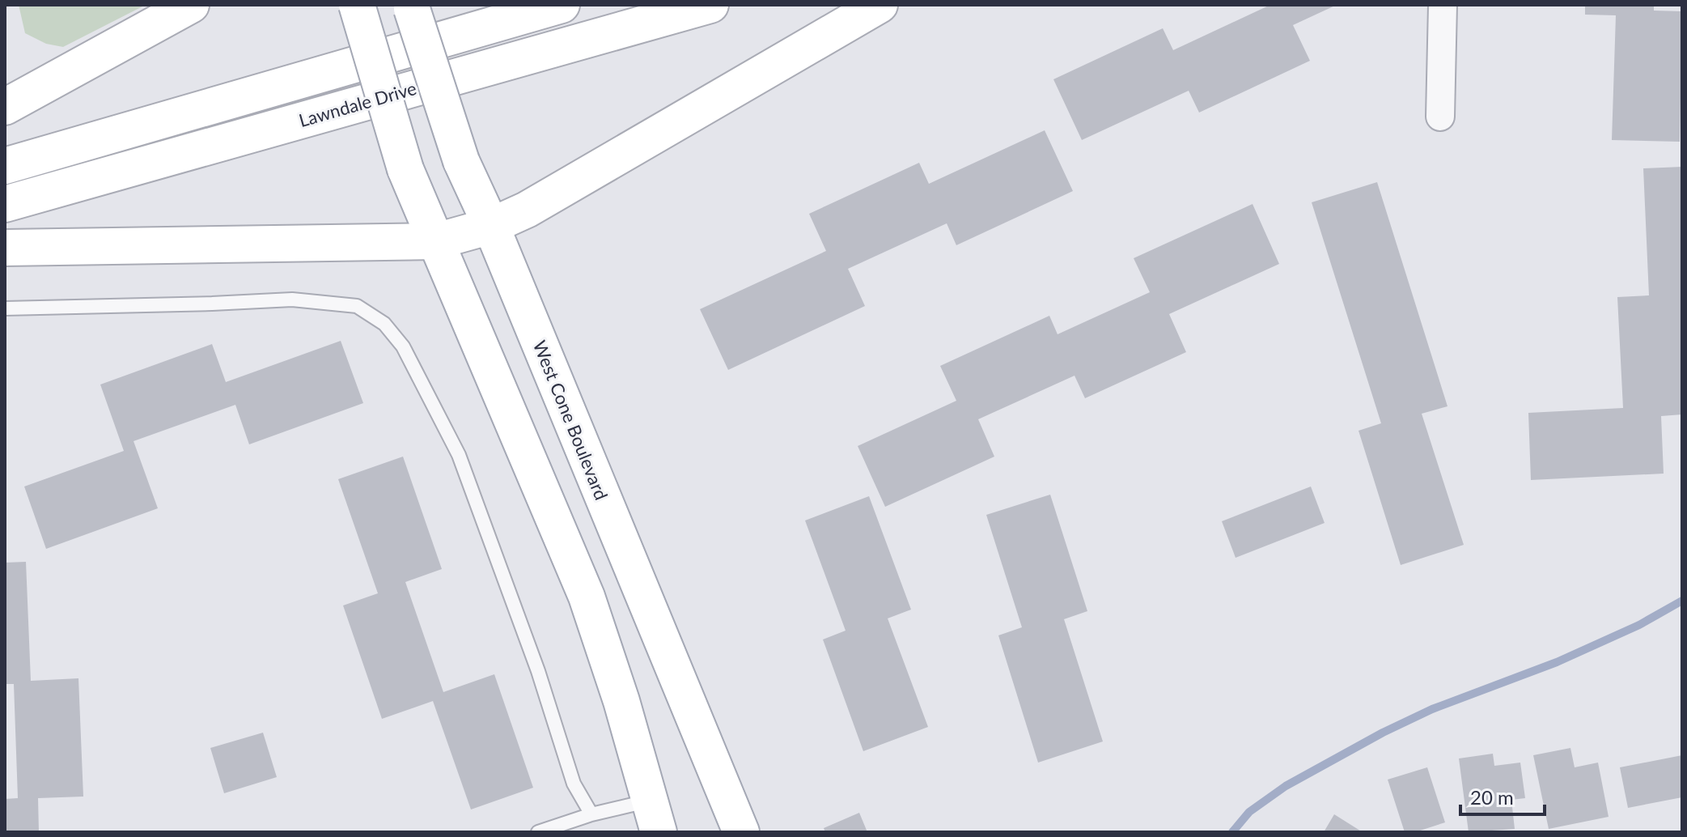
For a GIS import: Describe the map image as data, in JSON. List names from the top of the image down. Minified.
{"streets":{"main road":["Lawndale Drive","West Cone Boulevard"]},"scale_bar":"20 m"}
